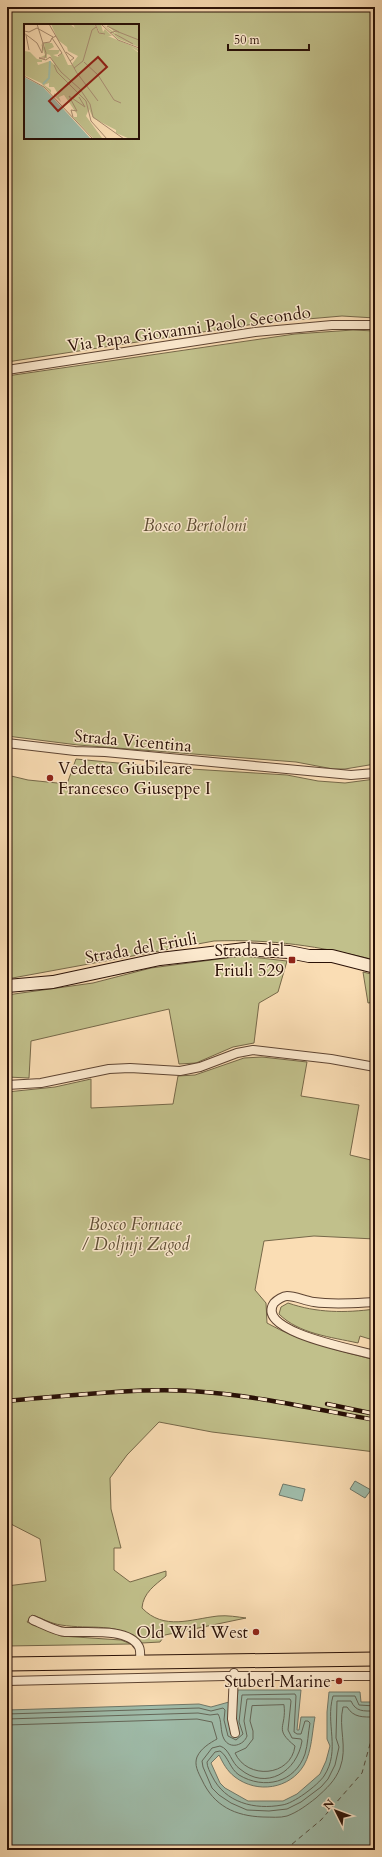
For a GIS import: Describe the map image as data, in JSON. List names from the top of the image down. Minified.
{"streets":{"main road":["Strada del Friuli"],"street":["Via Papa Giovanni Paolo Secondo","Strada Vicentina"]},"parks":["Bosco Bertoloni","Bosco Fornace / Doljnji Zagod"],"places":{"other":["Vedetta Giubileare Francesco Giuseppe I","Old Wild West","Stuberl Marine"],"transit":["Strada del Friuli 529"]},"scale_bar":"50 m","north":"top left"}
